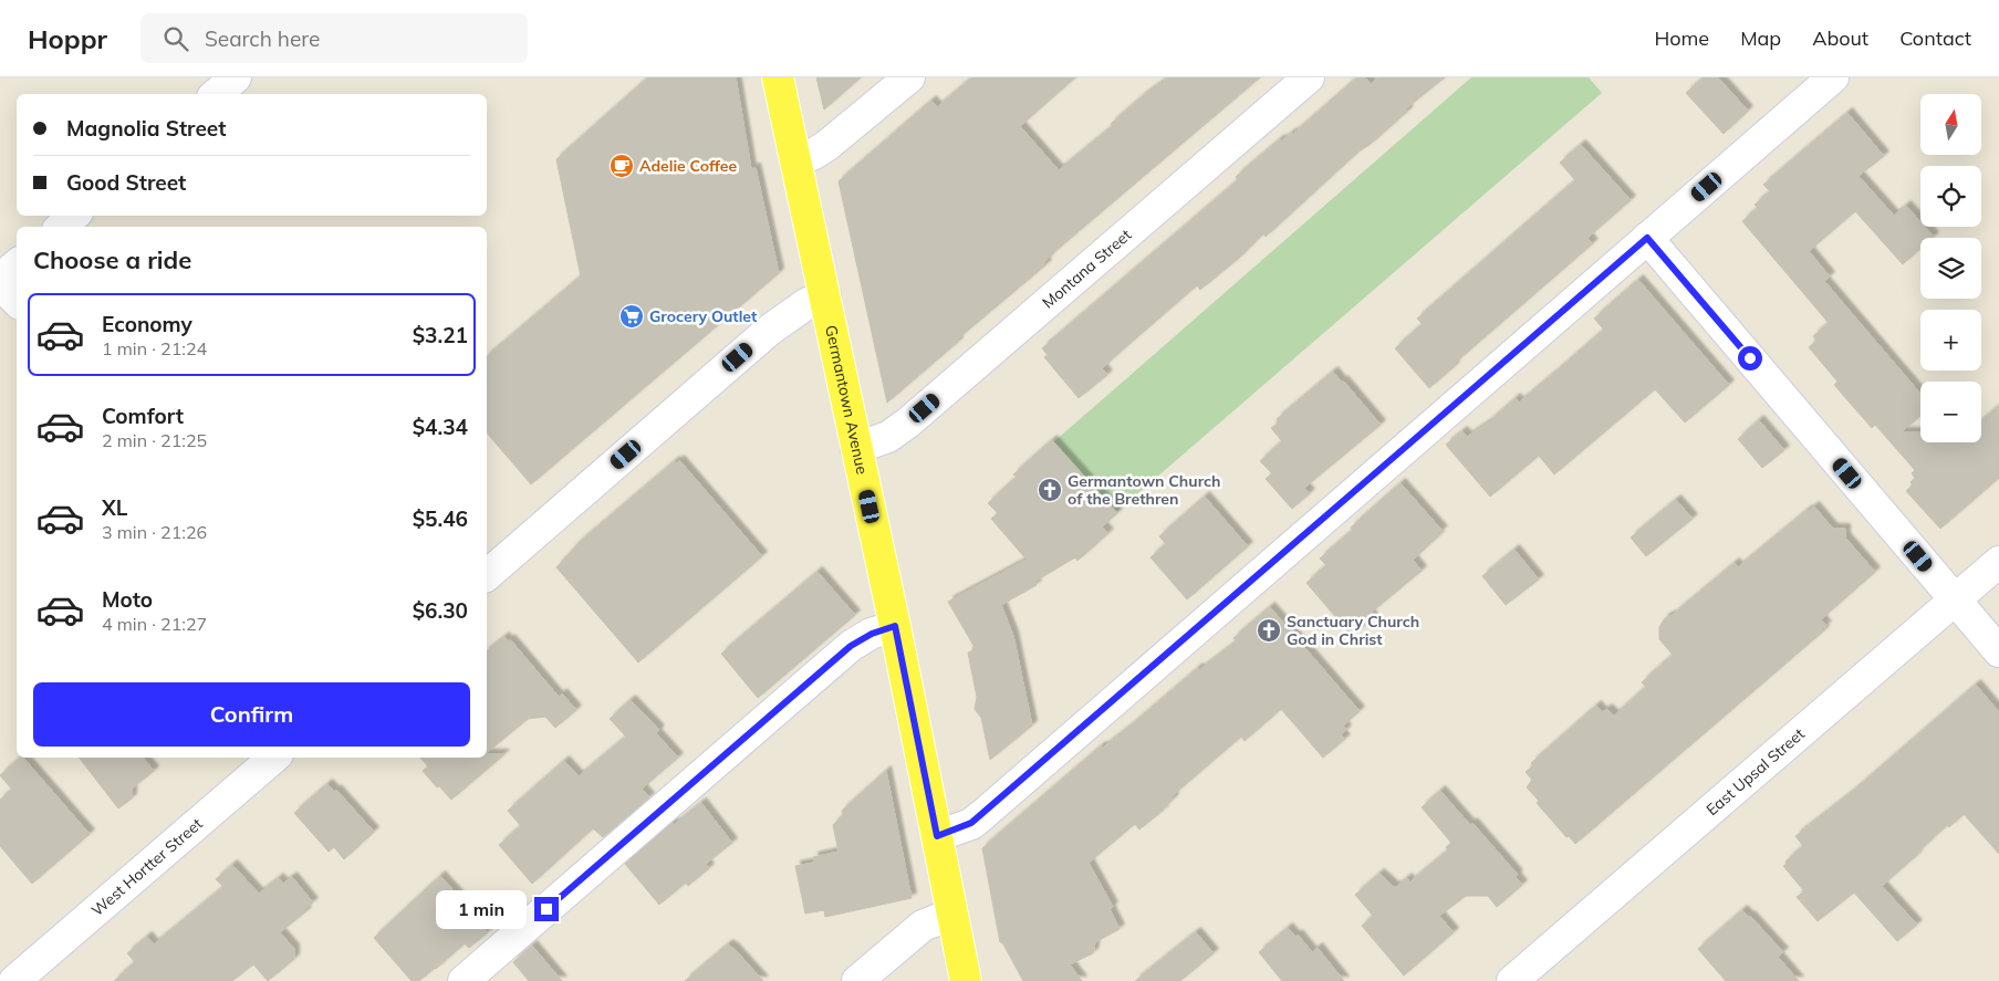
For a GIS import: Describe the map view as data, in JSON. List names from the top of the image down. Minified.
{"streets":{"main road":["Germantown Avenue"],"street":["Montana Street","East Upsal Street","West Hortter Street"]},"crossings":[["Montana Street","Germantown Avenue"]],"places":{"cafe":["Adelie Coffee"],"supermarket":["Grocery Outlet"],"church":["Germantown Church of the Brethren","Sanctuary Church God in Christ"]},"north":"top","page":{"header":"Hoppr","search":"Search here","nav":["Home","Map","About","Contact"],"map_buttons":["+","−"],"banner":["Magnolia Street","Good Street"],"heading":"Choose a ride","list":[{"name":"Economy","note":"1 min · 21:24","value":"$3.21"},{"name":"Comfort","note":"2 min · 21:25","value":"$4.34"},{"name":"XL","note":"3 min · 21:26","value":"$5.46"},{"name":"Moto","note":"4 min · 21:27","value":"$6.30"}],"buttons":"Confirm","bubble":"1 min"}}
